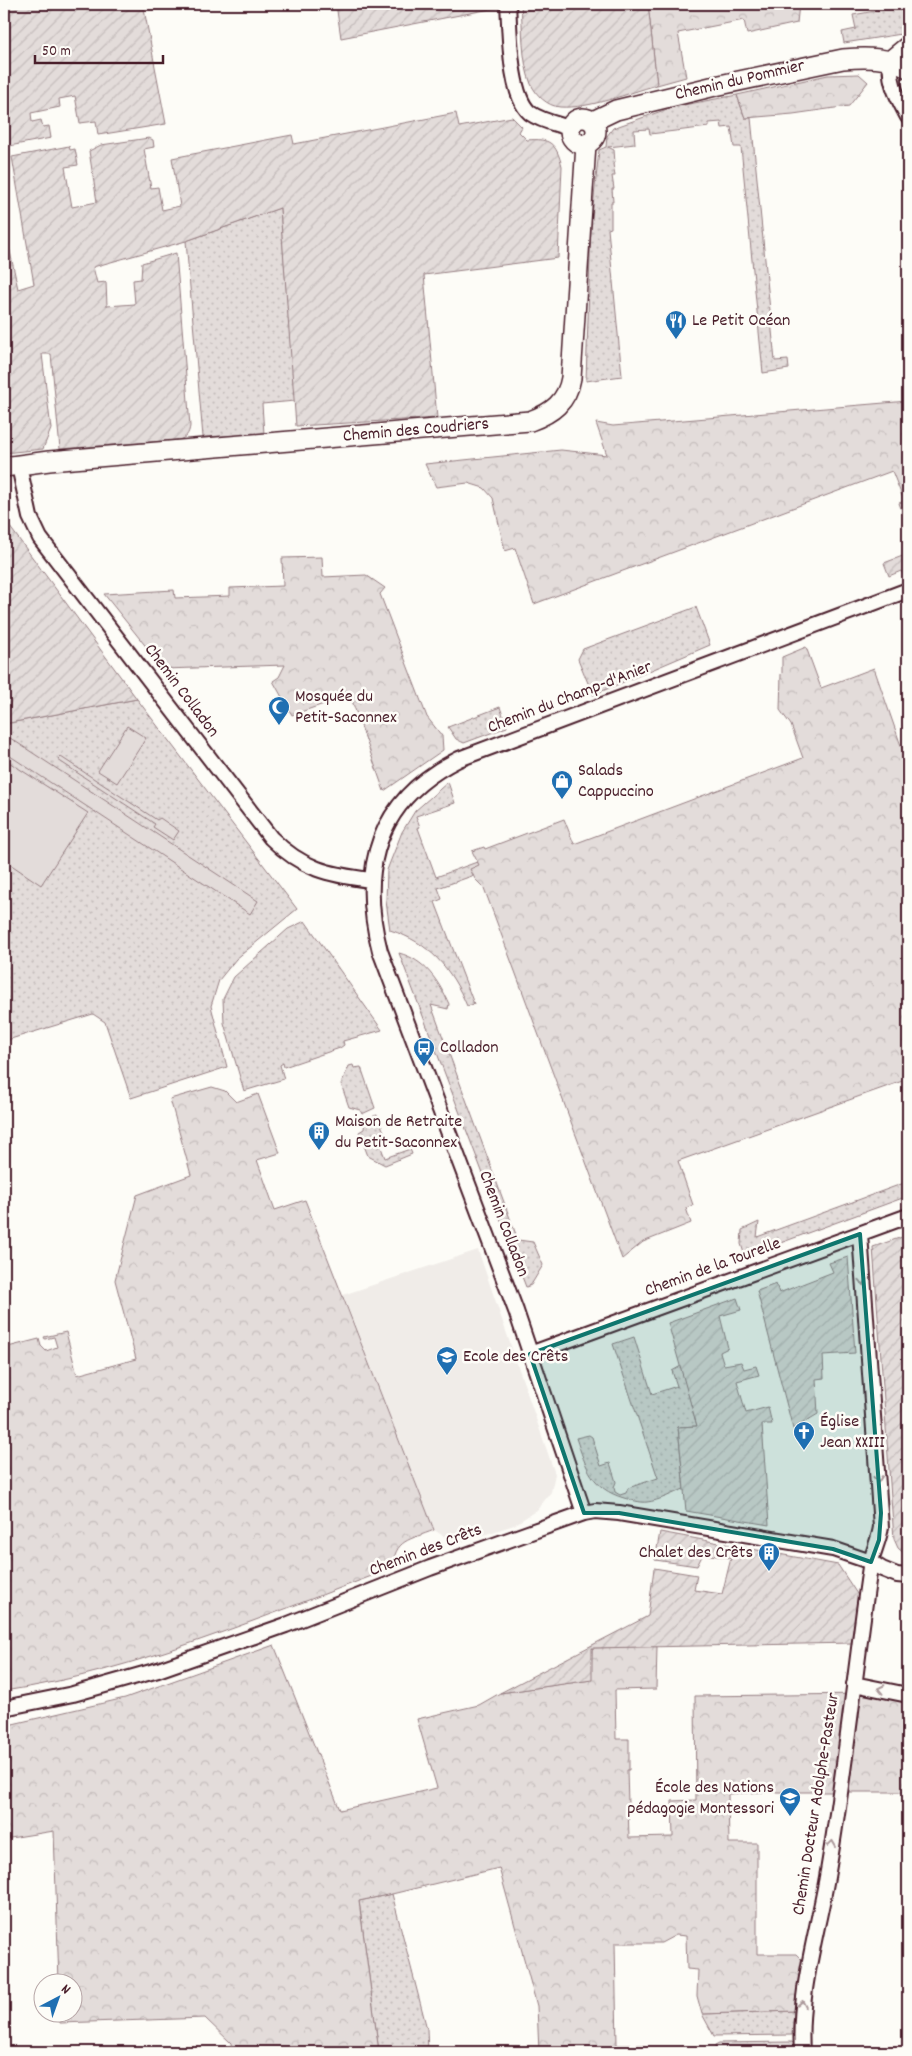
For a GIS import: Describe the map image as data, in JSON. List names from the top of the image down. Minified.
{"streets":{"street":["Chemin du Pommier","Chemin des Coudriers","Chemin Colladon","Chemin du Champ-d'Anier","Chemin de la Tourelle","Chemin des Crêts","Chemin Docteur Adolphe-Pasteur"]},"crossings":[["Chemin du Pommier","Chemin des Coudriers"],["Chemin des Coudriers","Chemin Colladon"],["Chemin Colladon","Chemin du Champ-d'Anier"],["Chemin Colladon","Chemin de la Tourelle"],["Chemin Colladon","Chemin des Crêts"],["Chemin de la Tourelle","Chemin Docteur Adolphe-Pasteur"],["Chemin des Crêts","Chemin Docteur Adolphe-Pasteur"]],"places":{"restaurant":["Le Petit Océan"],"mosque":["Mosquée du Petit-Saconnex"],"shop":["Salads Cappuccino"],"bus stop":["Colladon"],"building":["Maison de Retraite du Petit-Saconnex","Chalet des Crêts"],"school or university":["Ecole des Crêts","École des Nations pédagogie Montessori"],"church":["Église Jean XXIII"]},"scale_bar":"50 m","north":"top right"}
